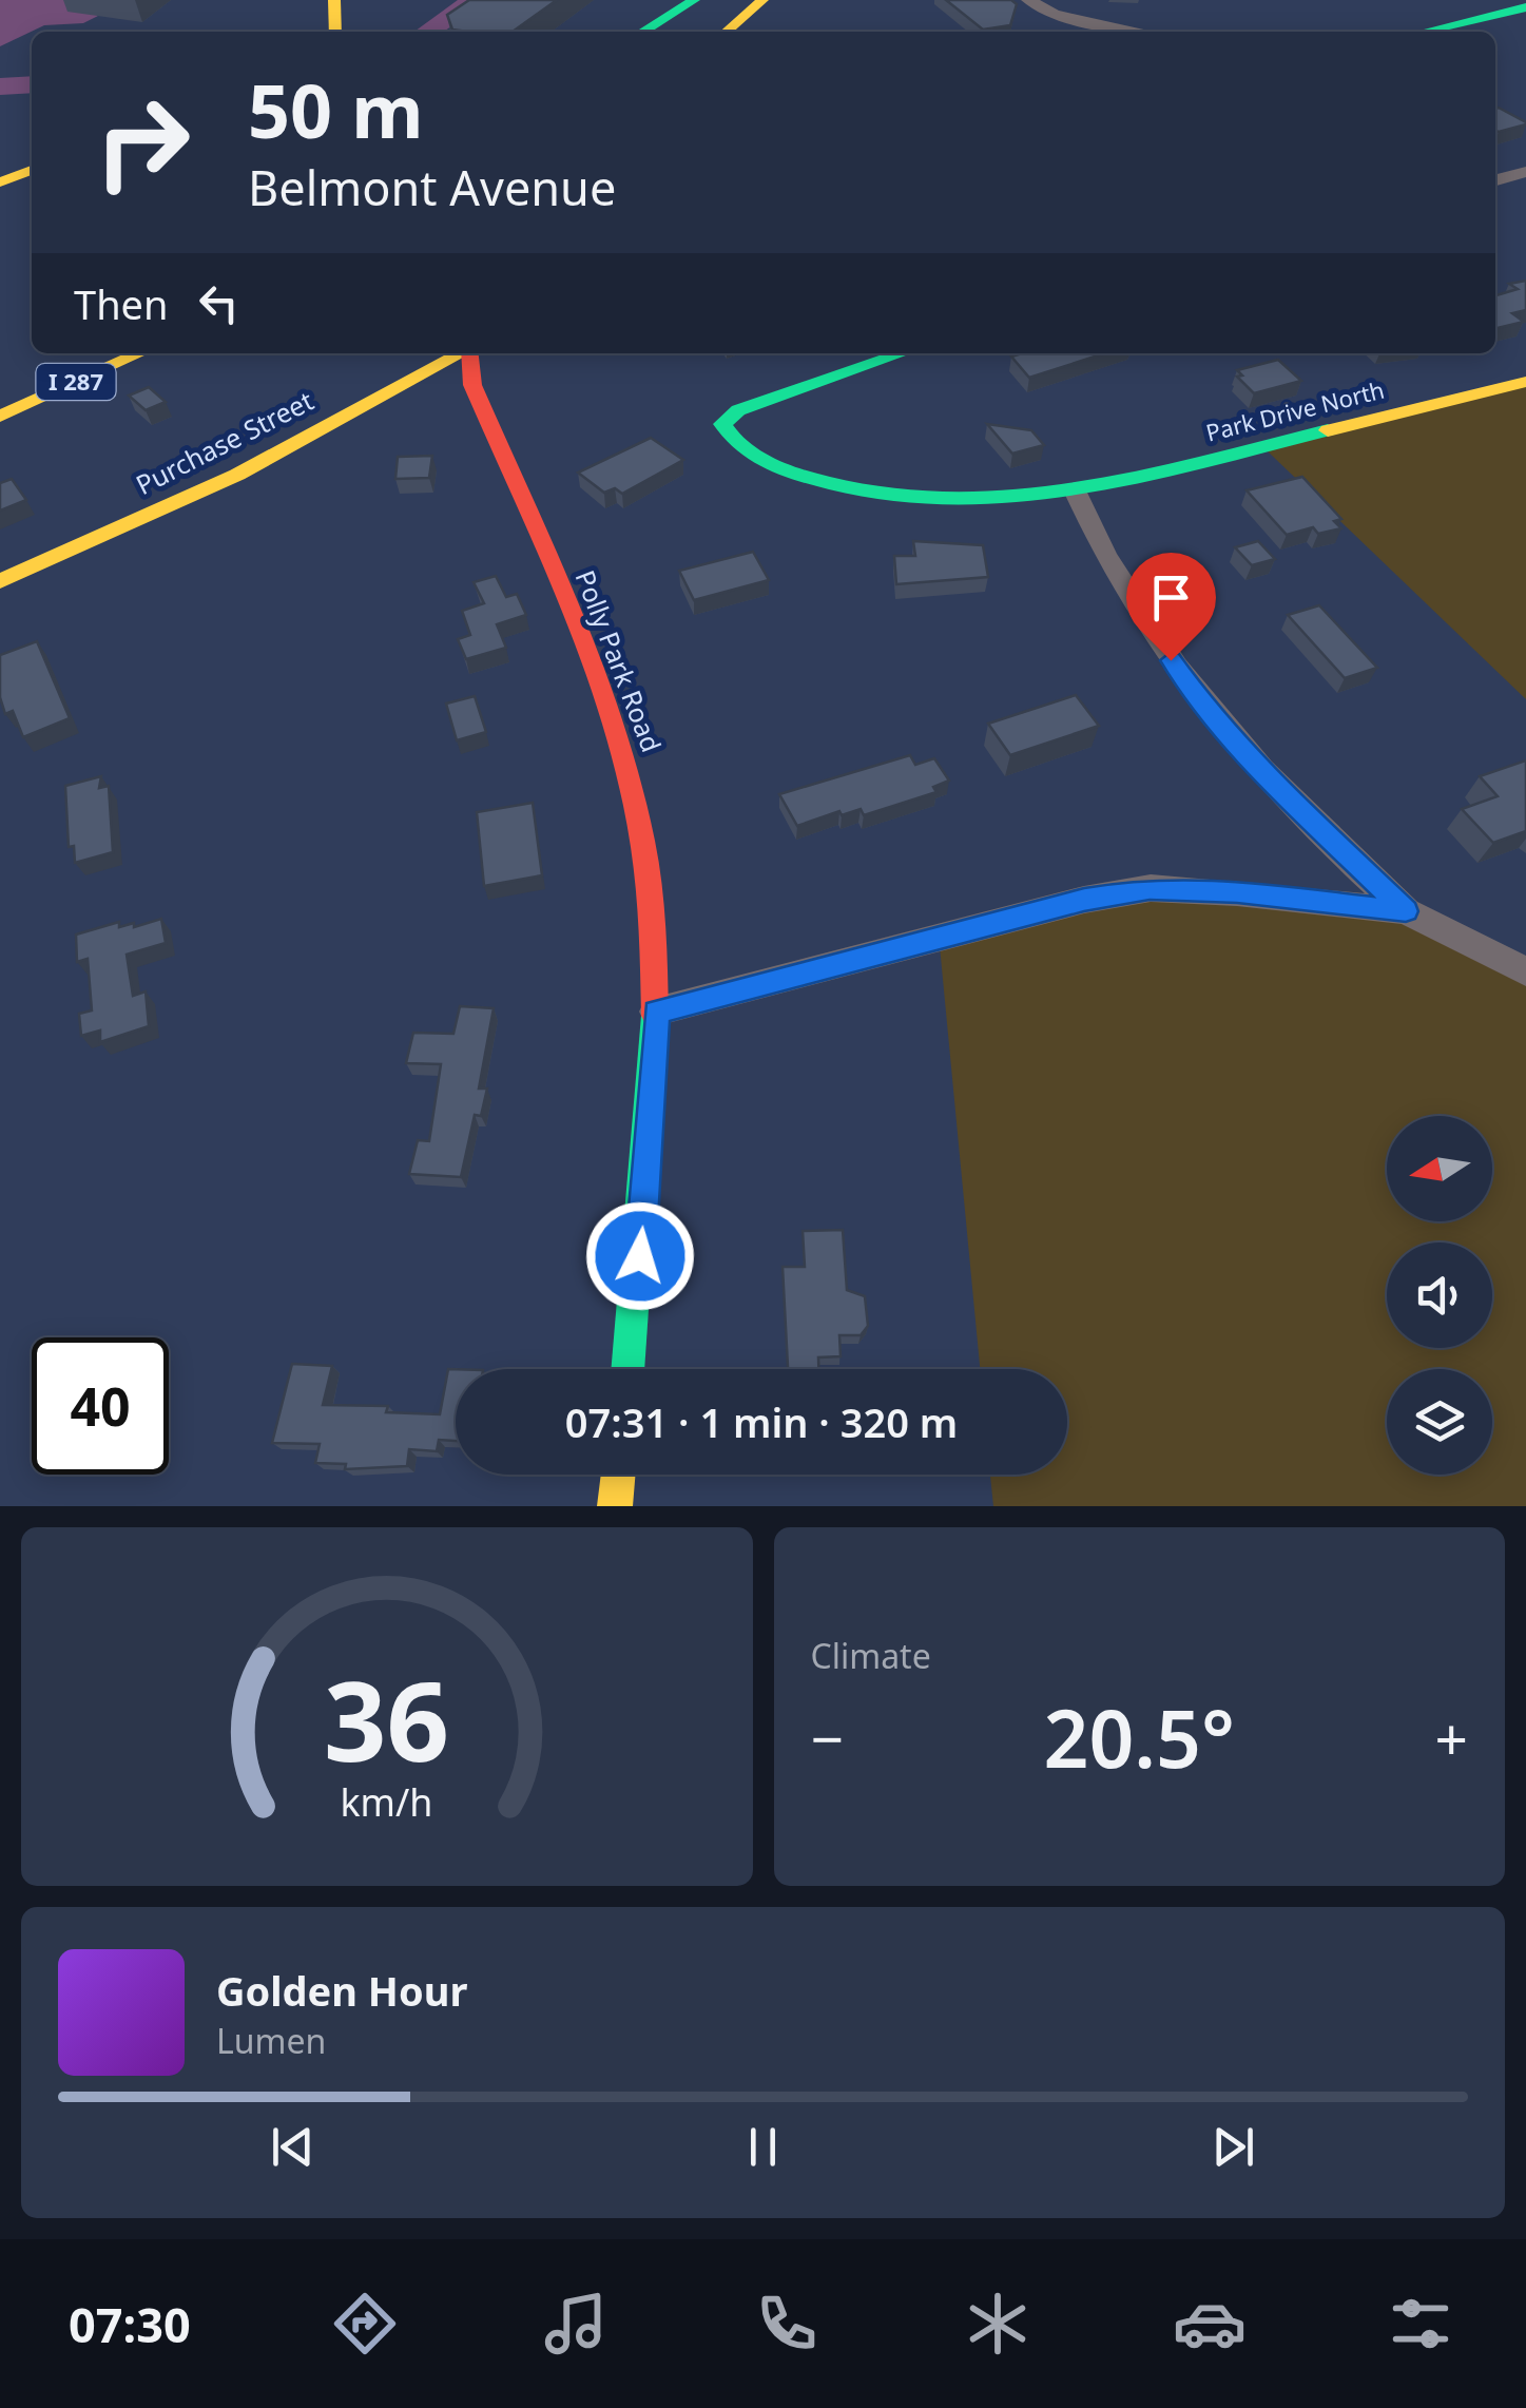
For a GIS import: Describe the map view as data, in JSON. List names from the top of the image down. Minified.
{"streets":{"main road":["I 287","Park Drive North","Purchase Street","Polly Park Road"]},"north":"left","page":{"turn":["50 m","Belmont Avenue"],"then":"Then","limit":"40","trip":"07:31 · 1 min · 320 m","tile":"Climate","heat":["−","20.5°","+"],"song":["Golden Hour","Lumen"],"tabs":"07:30","gauge":["36","km/h"]}}
